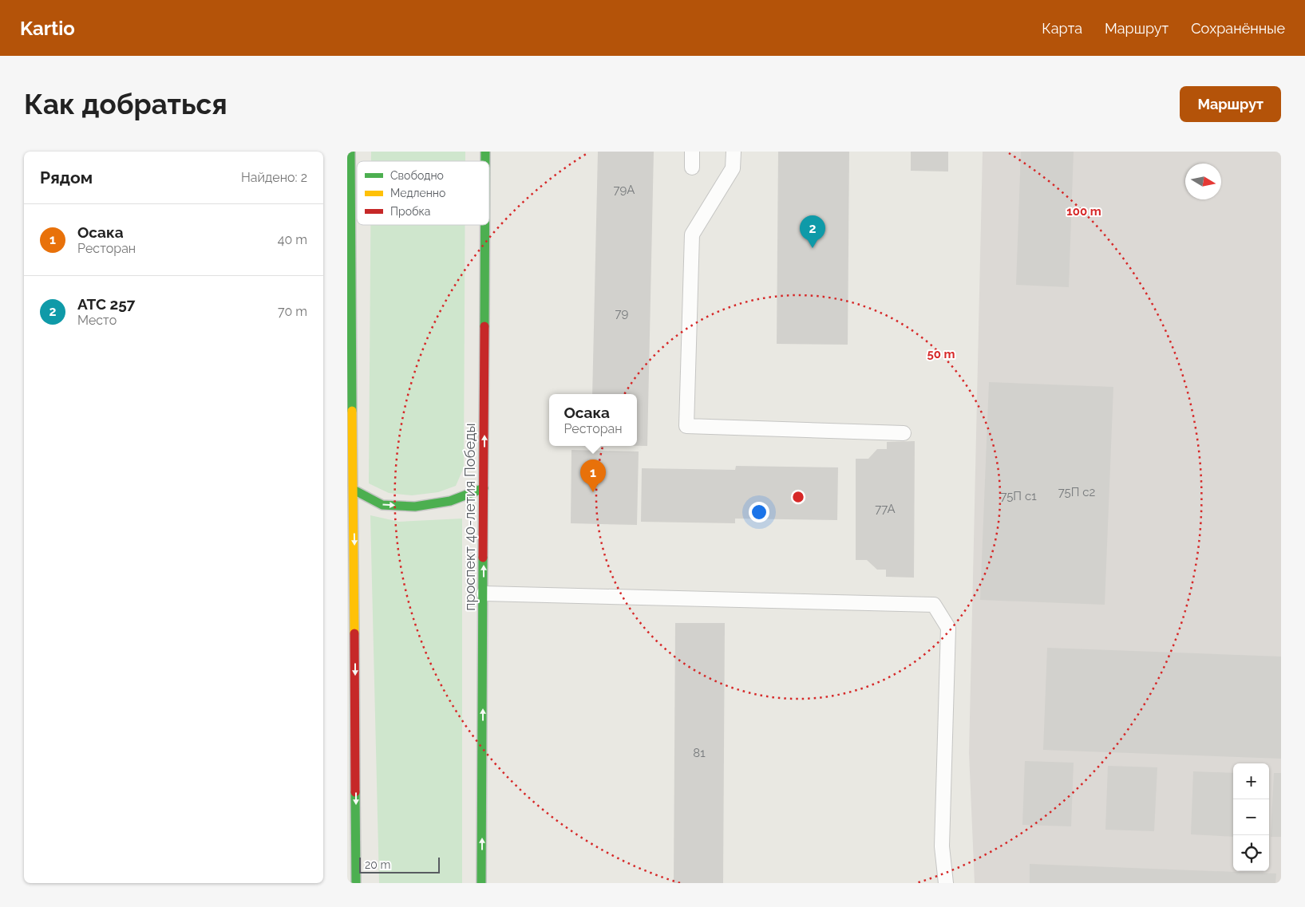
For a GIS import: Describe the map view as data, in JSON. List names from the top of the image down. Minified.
{"streets":{"main road":["проспект 40-летия Победы"]},"one_way":["проспект 40-летия Победы"],"house_numbers":["79А","79","75П с2","75П с1","77А","81"],"legend":["Свободно","Медленно","Пробка"],"scale_bar":"20 m","north":"right","page":{"header":"Kartio","nav":["Карта","Маршрут","Сохранённые"],"buttons":"Маршрут","title":"Как добраться","heading":["Рядом","Найдено: 2"],"list":[{"mark":"1","name":"Осака","note":"Ресторан","value":"40 m"},{"mark":"2","name":"АТС 257","note":"Место","value":"70 m"}],"pins":["2","1"],"popup":["Осака","Ресторан"],"map_buttons":["+","−"],"scale":"20 m"},"rings":["100 m","50 m"]}
